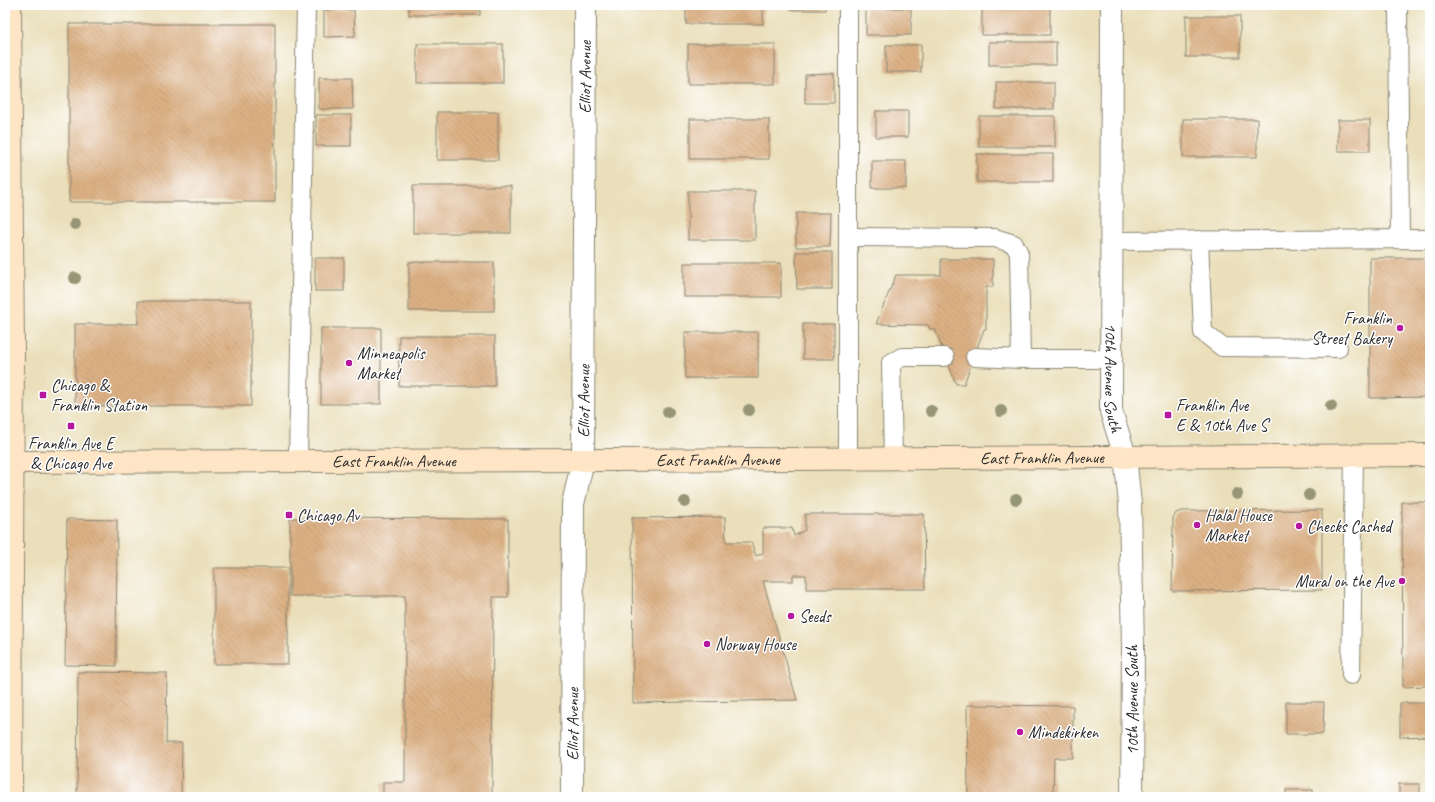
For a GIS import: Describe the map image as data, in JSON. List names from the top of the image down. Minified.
{"streets":{"main road":["East Franklin Avenue"],"street":["Elliot Avenue","10th Avenue South"]},"crossings":[["Elliot Avenue","East Franklin Avenue"],["10th Avenue South","East Franklin Avenue"]],"places":{"other":["Franklin Street Bakery","Minneapolis Market","Halal House Market","Checks Cashed","Mural on the Ave","Seeds","Norway House","Mindekirken"],"transit":["Chicago & Franklin Station","Franklin Ave E & 10th Ave S","Franklin Ave E & Chicago Ave","Chicago Av"]}}
